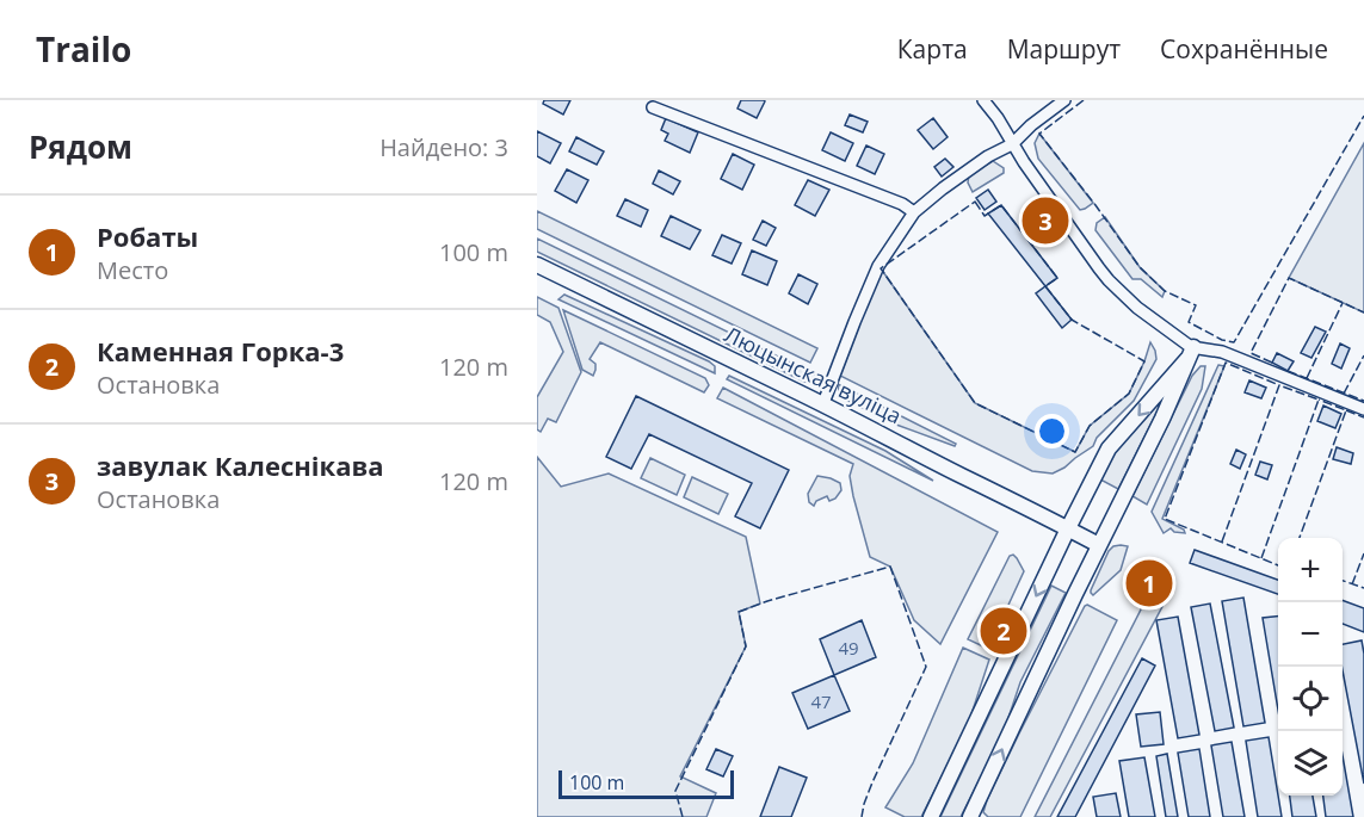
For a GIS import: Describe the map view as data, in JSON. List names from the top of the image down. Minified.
{"streets":{"main road":["Люцынская вуліца"]},"house_numbers":["49","47"],"scale_bar":"100 m","page":{"header":"Trailo","nav":["Карта","Маршрут","Сохранённые"],"heading":["Рядом","Найдено: 3"],"list":[{"mark":"1","name":"Робаты","note":"Место","value":"100 m"},{"mark":"2","name":"Каменная Горка-3","note":"Остановка","value":"120 m"},{"mark":"3","name":"завулак Калеснікава","note":"Остановка","value":"120 m"}],"pins":["3","1","2"],"map_buttons":["+","−"],"scale":"100 m"}}
